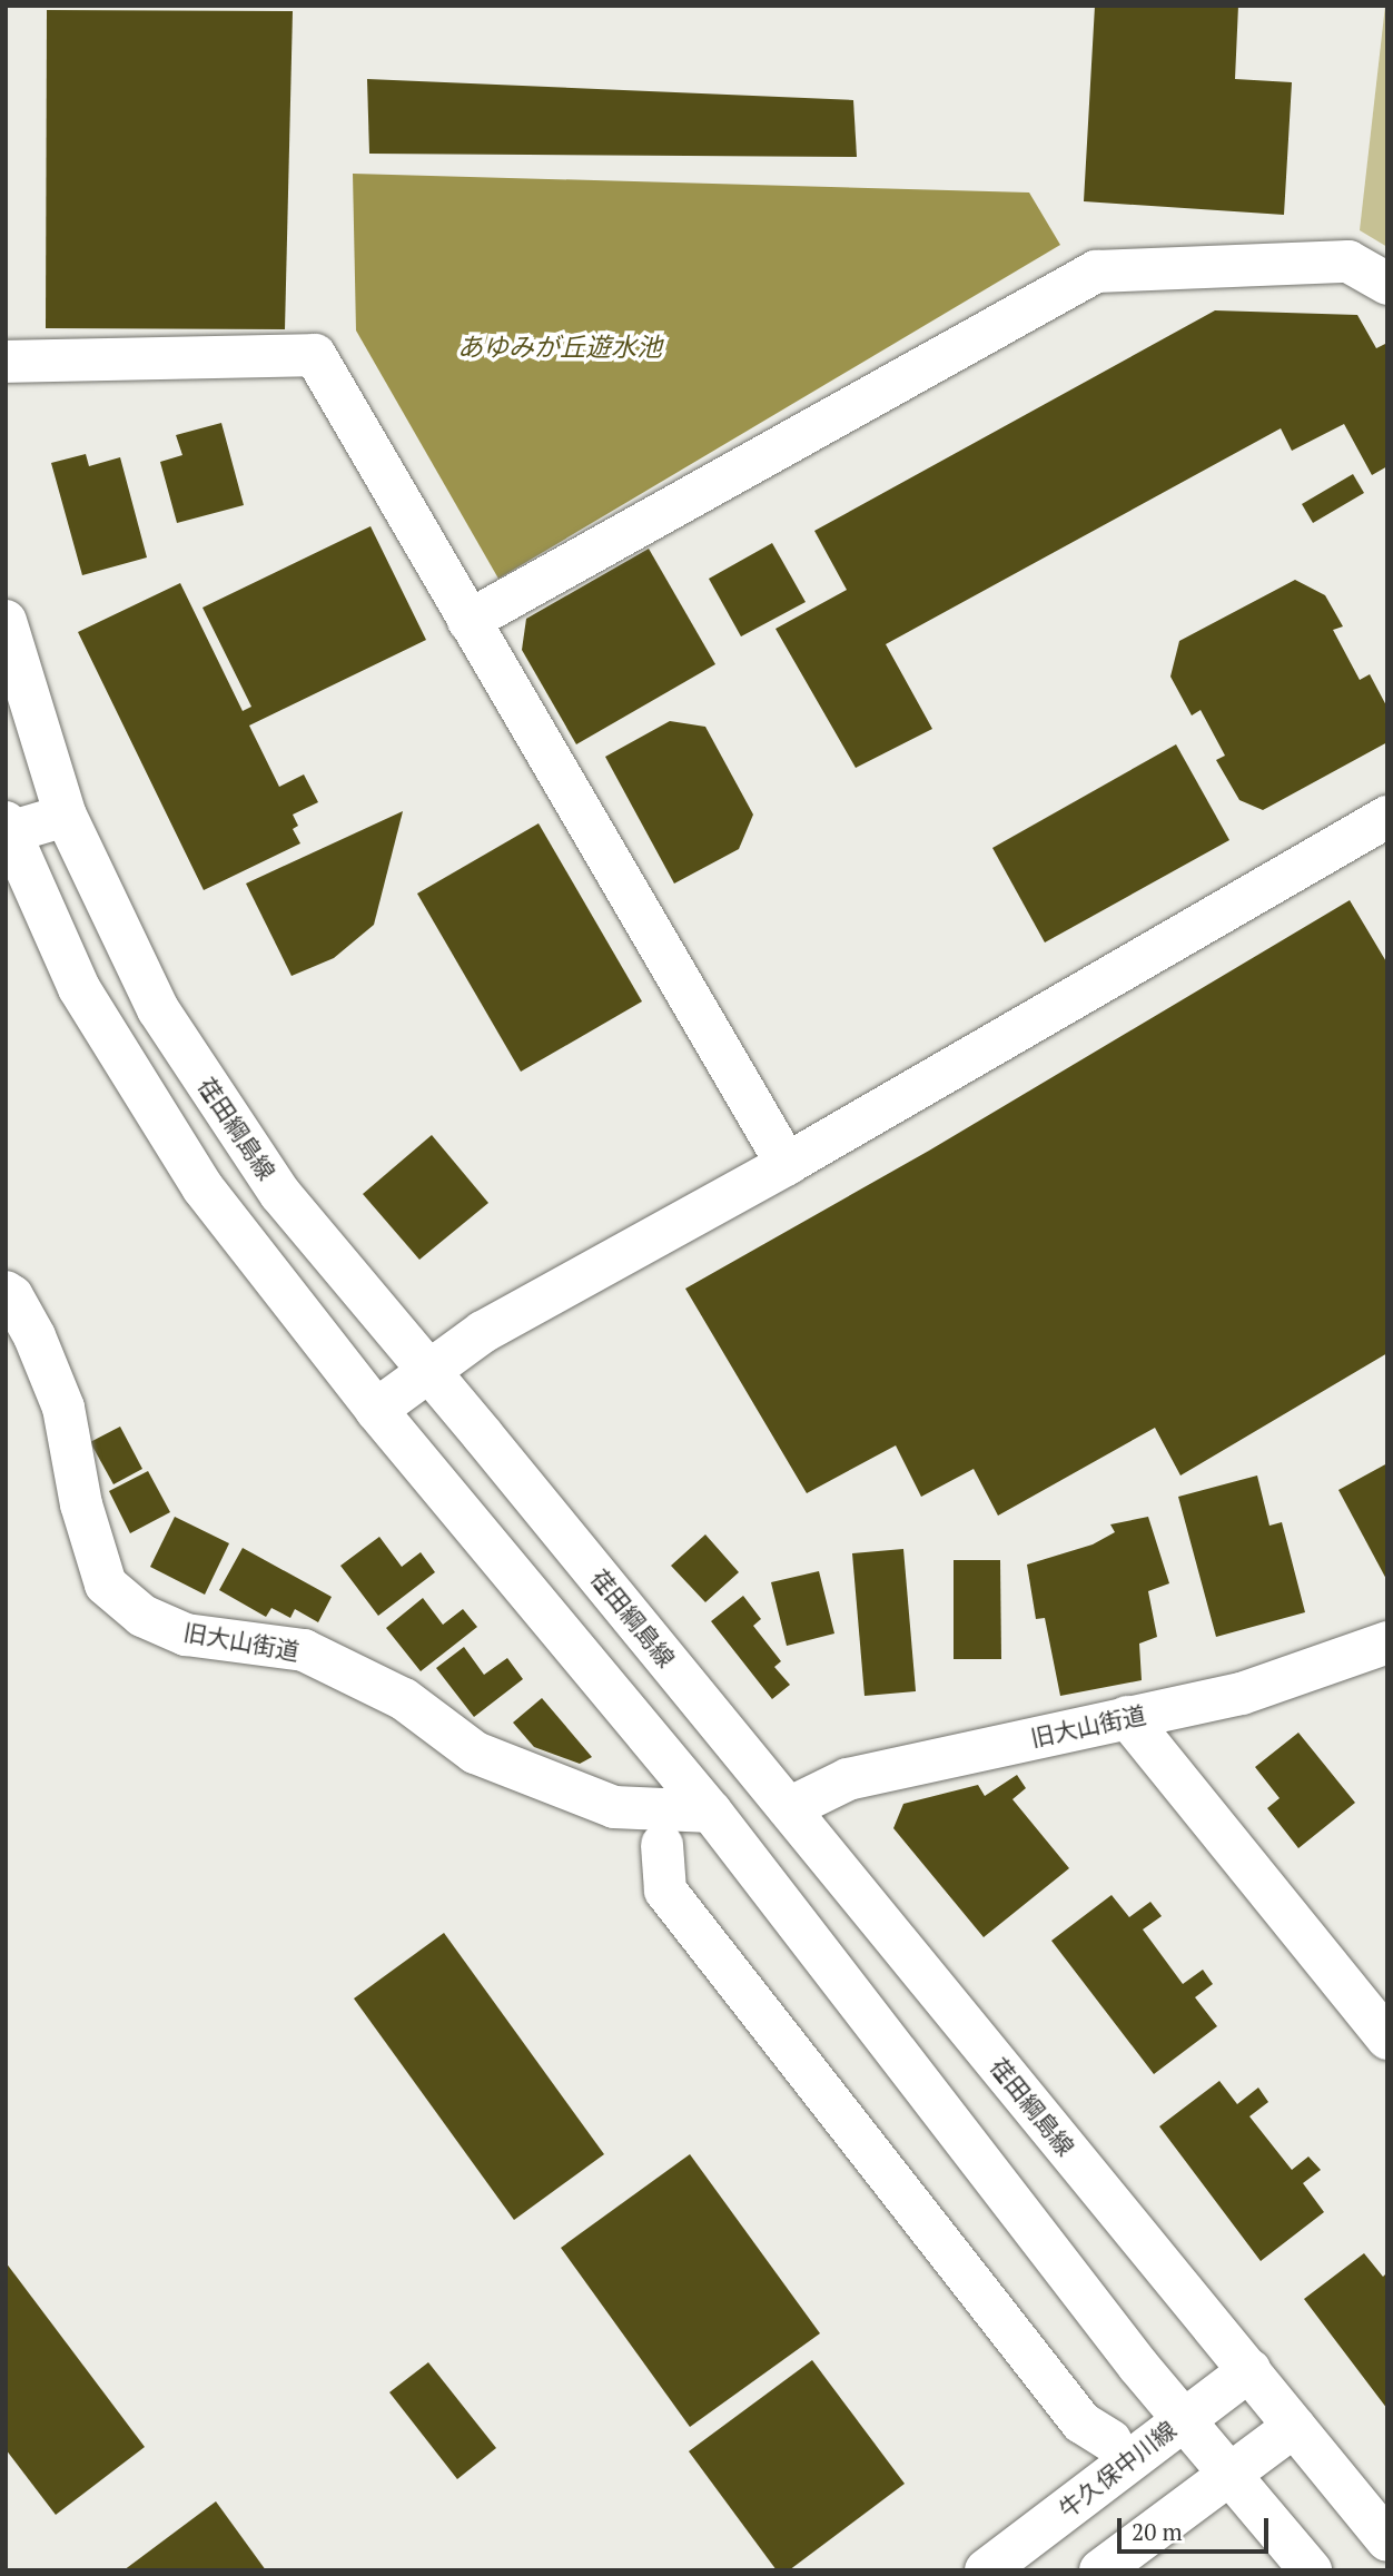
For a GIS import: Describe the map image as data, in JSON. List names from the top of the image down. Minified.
{"streets":{"street":["荏田綱島線","旧大山街道","牛久保中川線"]},"crossings":[["荏田綱島線","旧大山街道"],["荏田綱島線","牛久保中川線"]],"water":["あゆみが丘遊水池"],"scale_bar":"20 m"}
